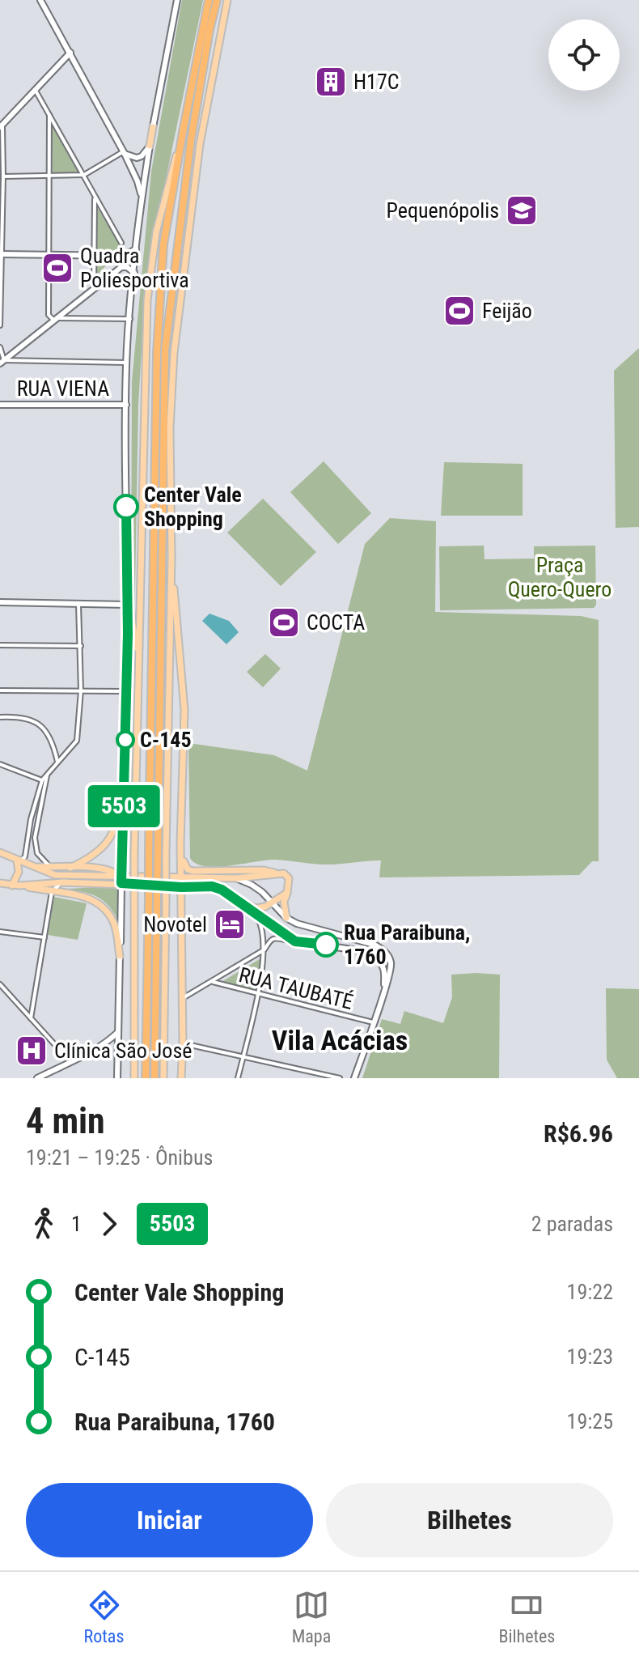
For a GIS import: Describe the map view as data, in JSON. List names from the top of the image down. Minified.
{"streets":{"main road":["RUA VIENA"],"street":["RUA TAUBATÉ"]},"districts":["Vila Acácias"],"parks":["Praça Quero-Quero"],"places":{"building":["H17C"],"school or university":["Pequenópolis"],"sports":["Quadra Poliesportiva","Feijão","COCTA"],"other":["Center Vale Shopping","C-145","Rua Paraibuna, 1760"],"hotel":["Novotel"],"hospital":["Clínica São José"]},"lines":["bus line 5503"],"page":{"on_map":"5503","heading":["4 min","19:21 – 19:25 · Ônibus","R$6.96"],"legs":["1","5503","2 paradas"],"list":[{"name":"Center Vale Shopping","value":"19:22"},{"name":"C-145","value":"19:23"},{"name":"Rua Paraibuna, 1760","value":"19:25"}],"buttons":["Iniciar","Bilhetes"],"tabs":["Rotas","Mapa","Bilhetes"]}}
